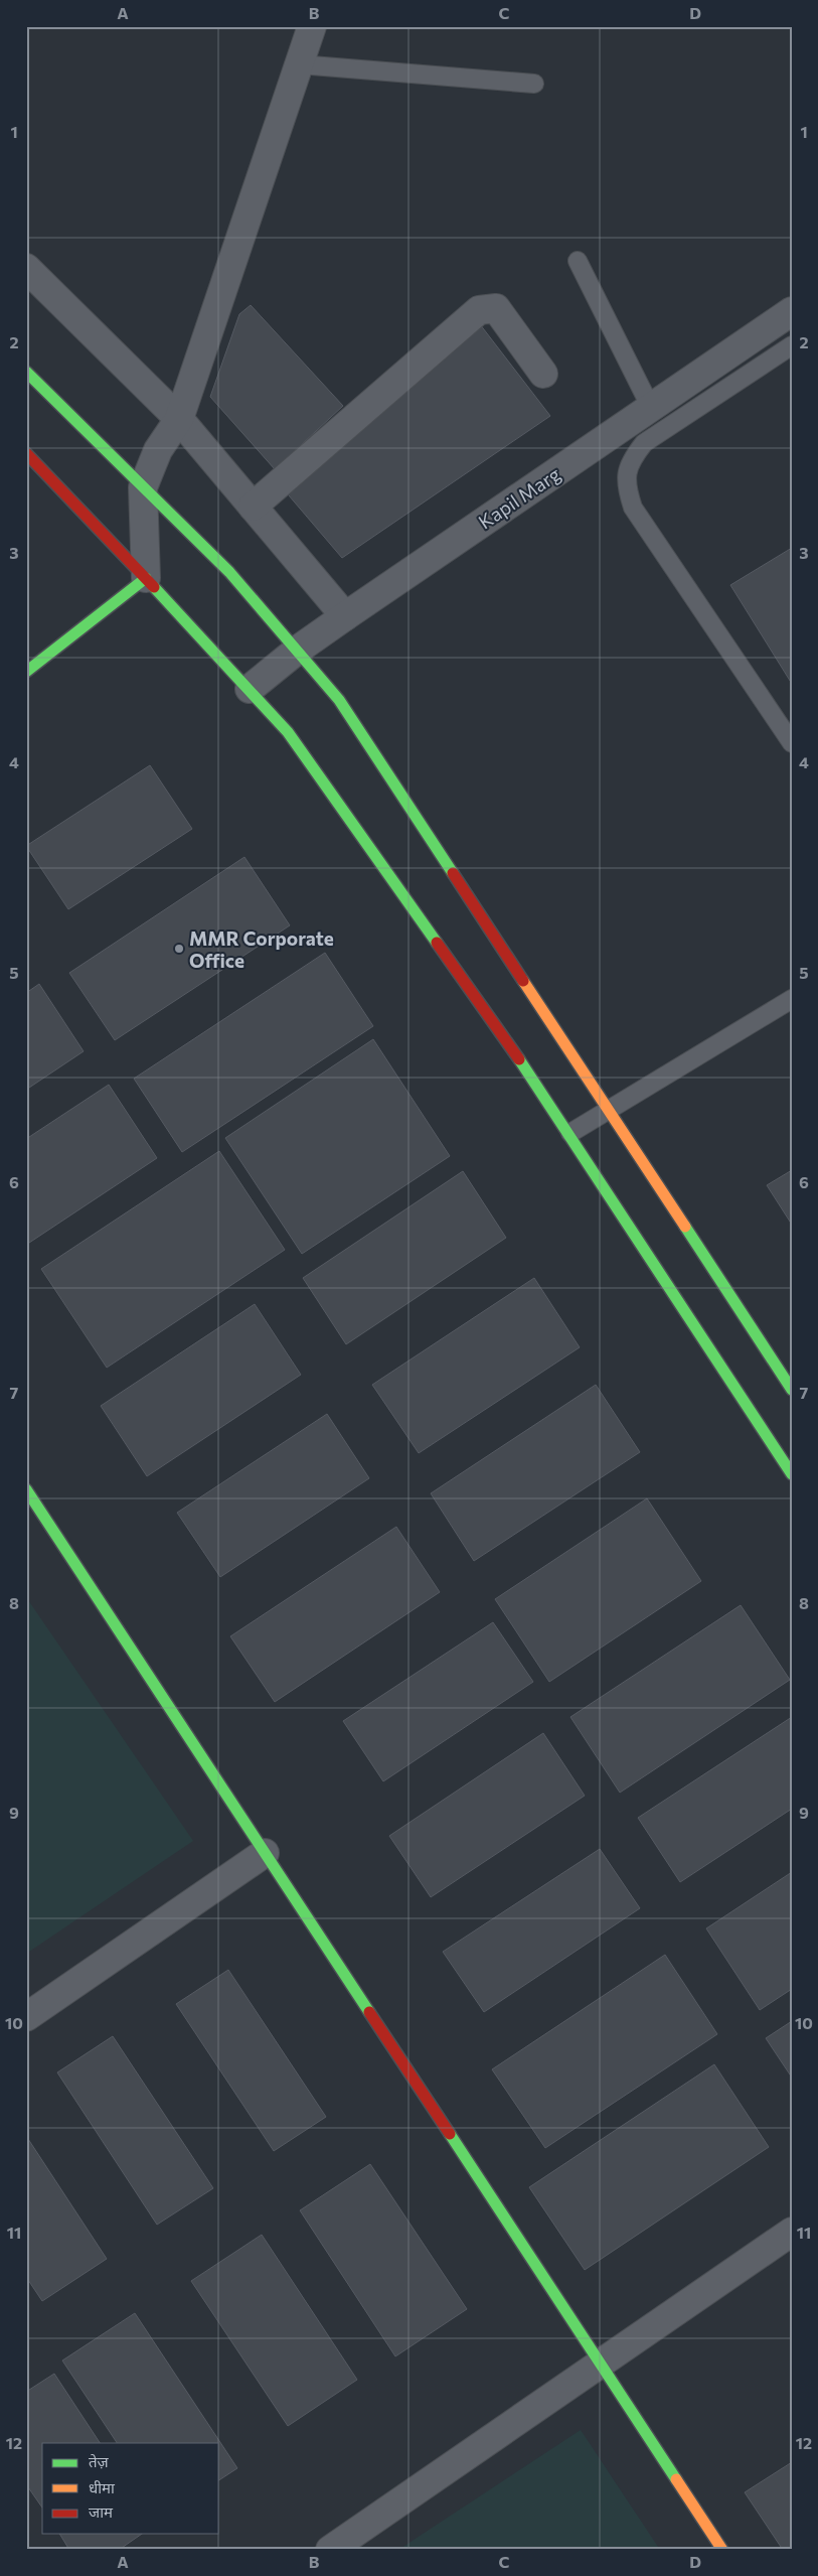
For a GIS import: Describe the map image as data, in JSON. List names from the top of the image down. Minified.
{"streets":{"street":["Kapil Marg"]},"places":["MMR Corporate Office"],"legend":["तेज़","धीमा","जाम"],"grid":{"columns":["A","B","C","D"],"rows":["1","2","3","4","5","6","7","8","9","10","11","12"]}}
